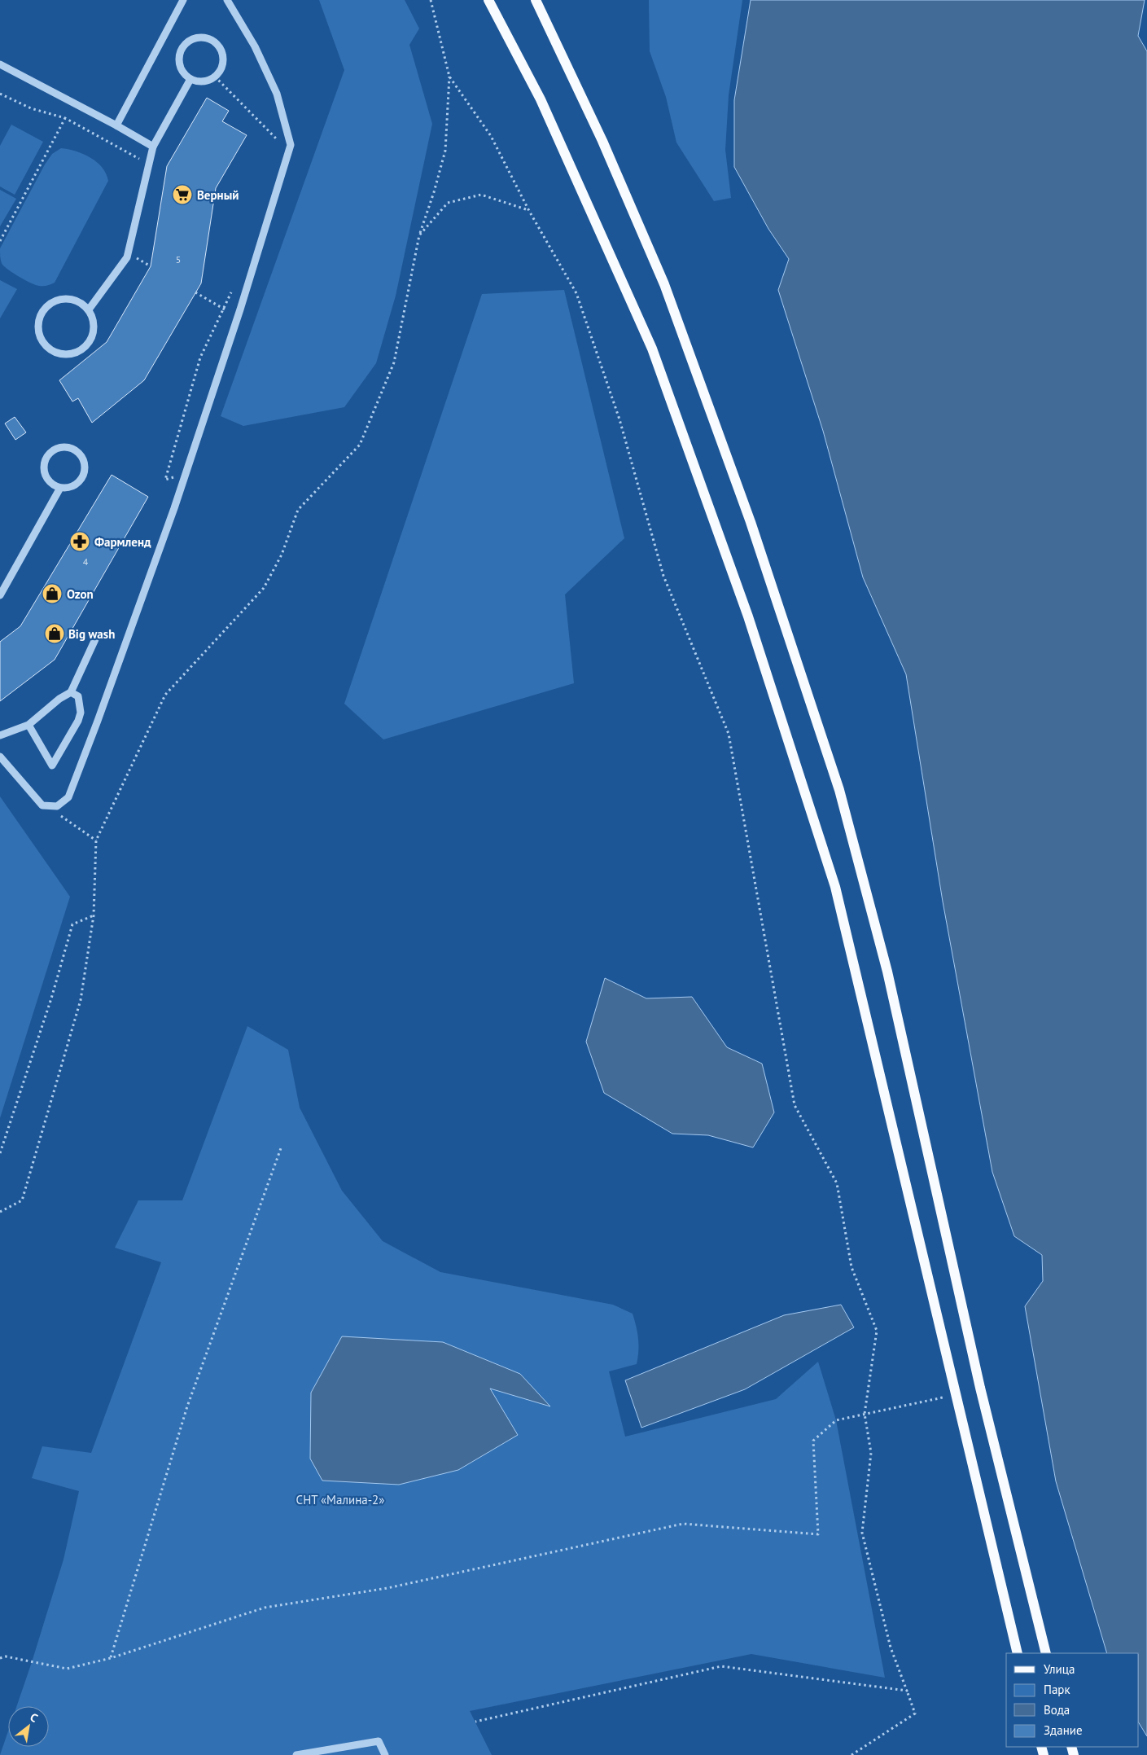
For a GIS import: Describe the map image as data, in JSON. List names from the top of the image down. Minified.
{"parks":["СНТ «Малина-2»"],"places":{"supermarket":["Верный"],"pharmacy":["Фармленд"],"shop":["Ozon","Big wash"]},"house_numbers":["5","4"],"legend":["Улица","Парк","Вода","Здание"],"north":"top right"}
